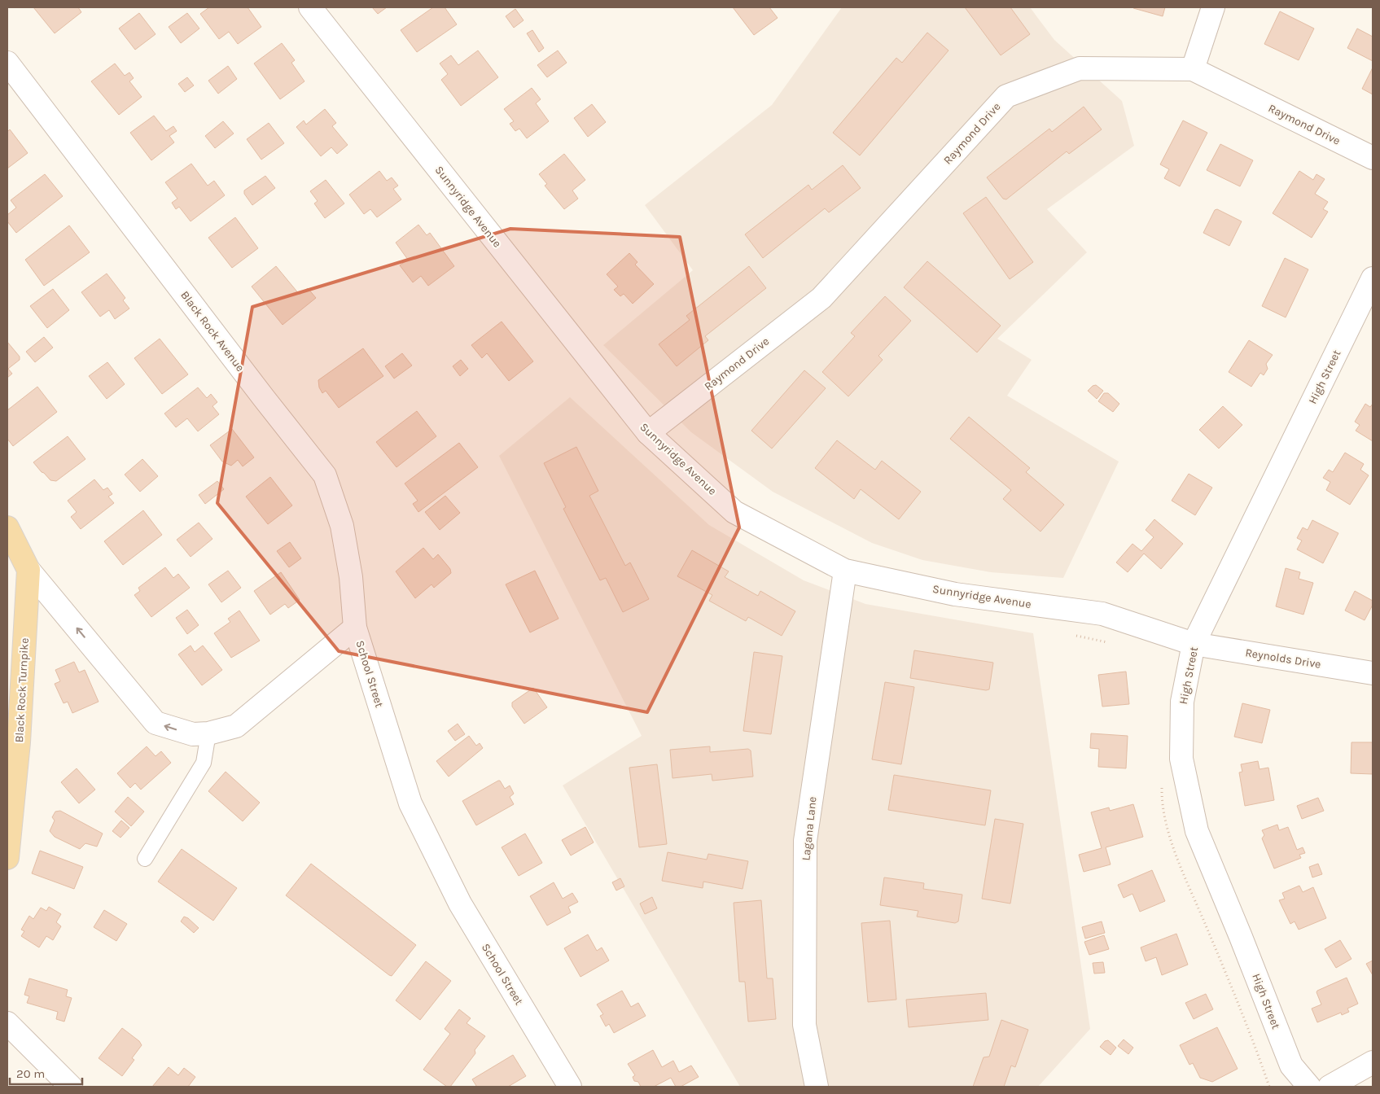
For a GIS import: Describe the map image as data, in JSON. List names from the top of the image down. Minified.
{"streets":{"main road":["Black Rock Turnpike"],"street":["Raymond Drive","Sunnyridge Avenue","Black Rock Avenue","High Street","Reynolds Drive","School Street","Lagana Lane"]},"crossings":[["Raymond Drive","Sunnyridge Avenue"],["Sunnyridge Avenue","High Street"],["Sunnyridge Avenue","Reynolds Drive"],["Sunnyridge Avenue","Lagana Lane"],["Black Rock Avenue","School Street"],["High Street","Reynolds Drive"],["School Street","Black Rock Turnpike"]],"scale_bar":"20 m"}
